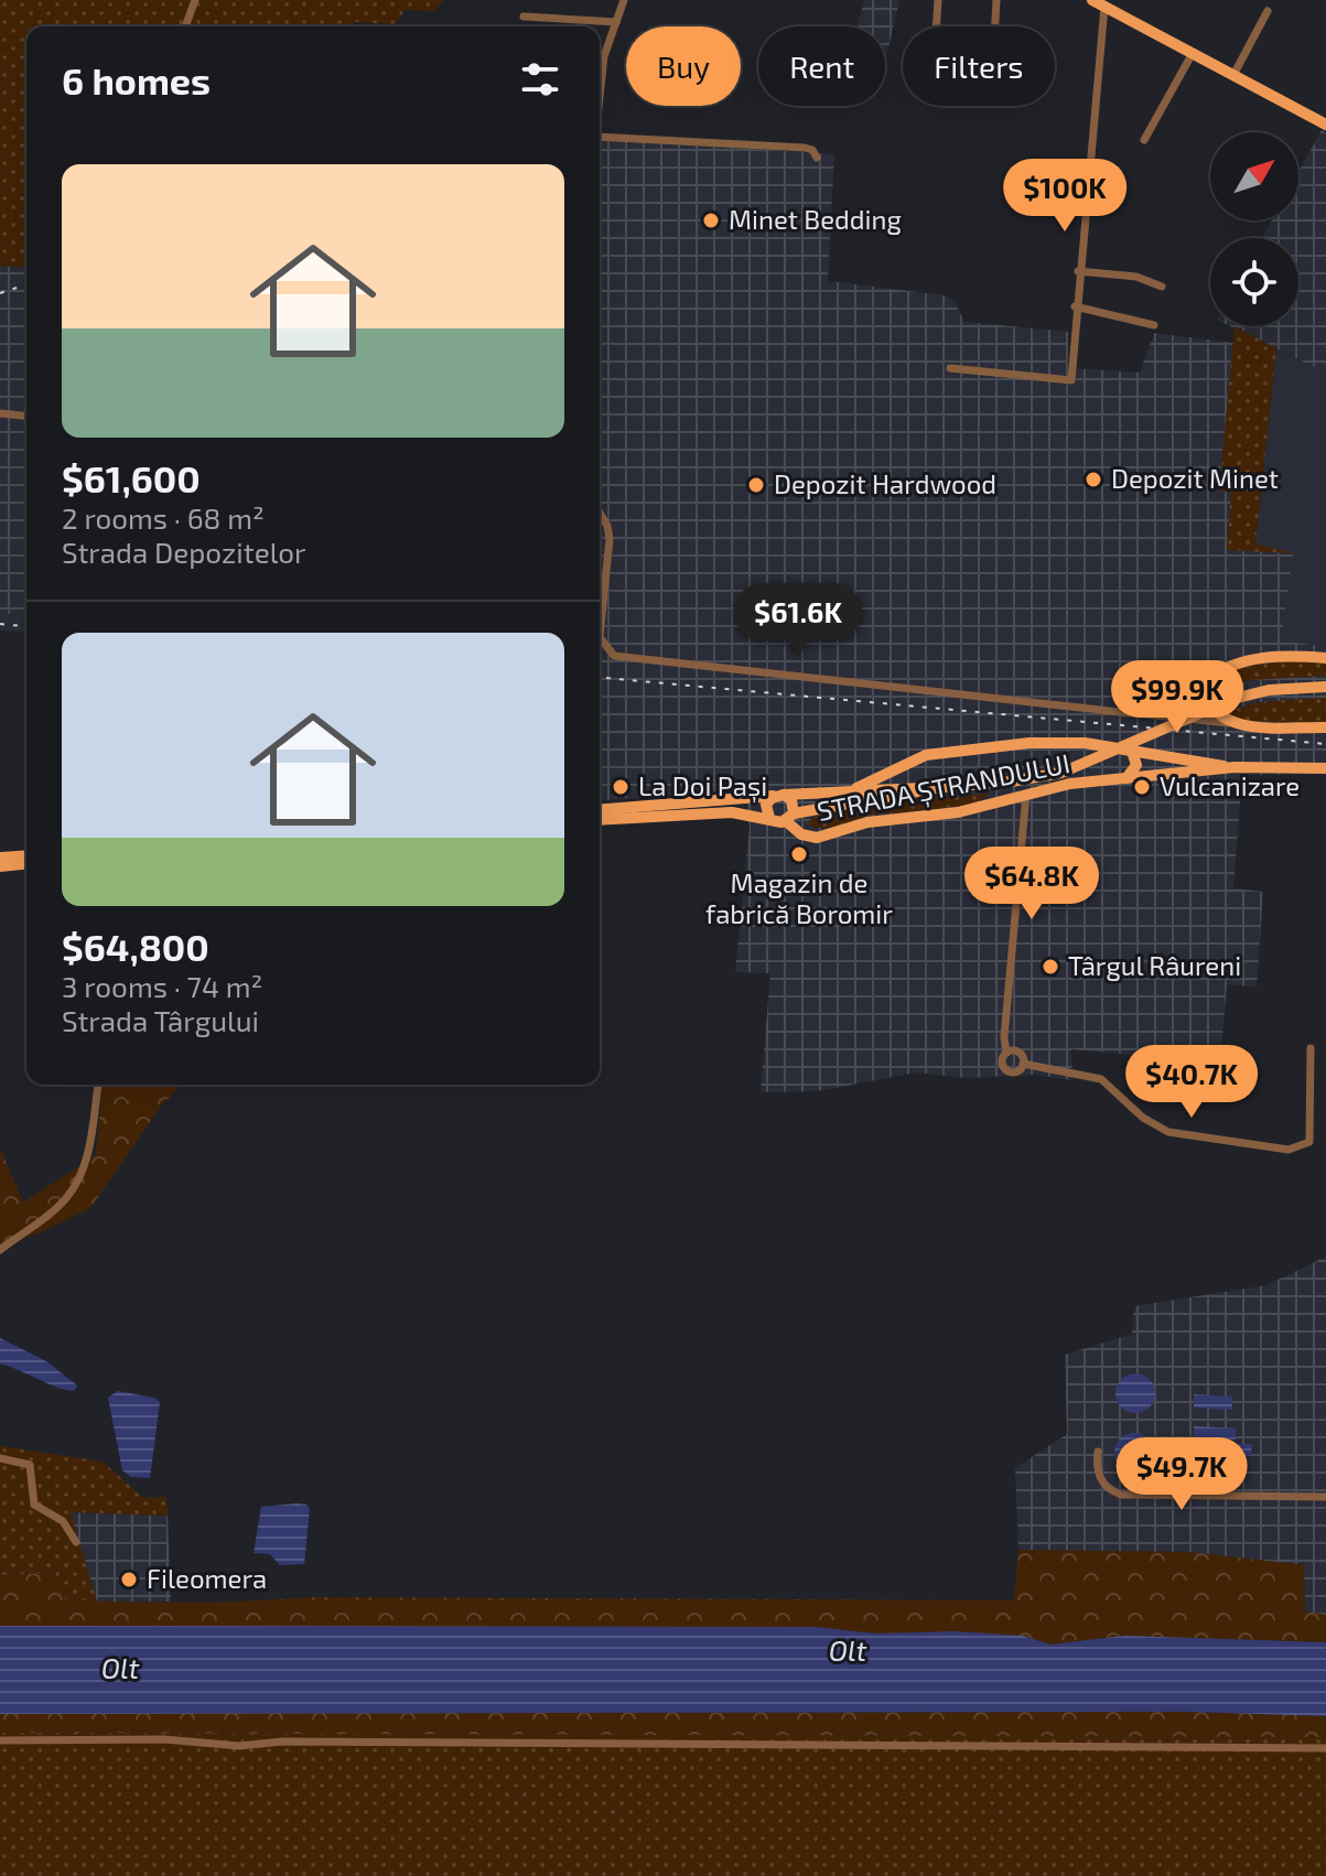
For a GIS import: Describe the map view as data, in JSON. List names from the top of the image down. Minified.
{"streets":{"main road":["STRADA ȘTRANDULUI"]},"water":["Olt"],"places":["Minet Bedding","Depozit Minet","Depozit Hardwood","La Doi Pași","Vulcanizare","Magazin de fabrică Boromir","Târgul Râureni","Fileomera"],"north":"top right","page":{"chip":["Buy","Rent","Filters"],"heading":"6 homes","list":[{"name":"$61,600","note":"2 rooms · 68 m² · Strada Depozitelor"},{"name":"$64,800","note":"3 rooms · 74 m² · Strada Târgului"}],"price":["$100K","$61.6K","$99.9K","$64.8K","$40.7K","$49.7K"]}}
